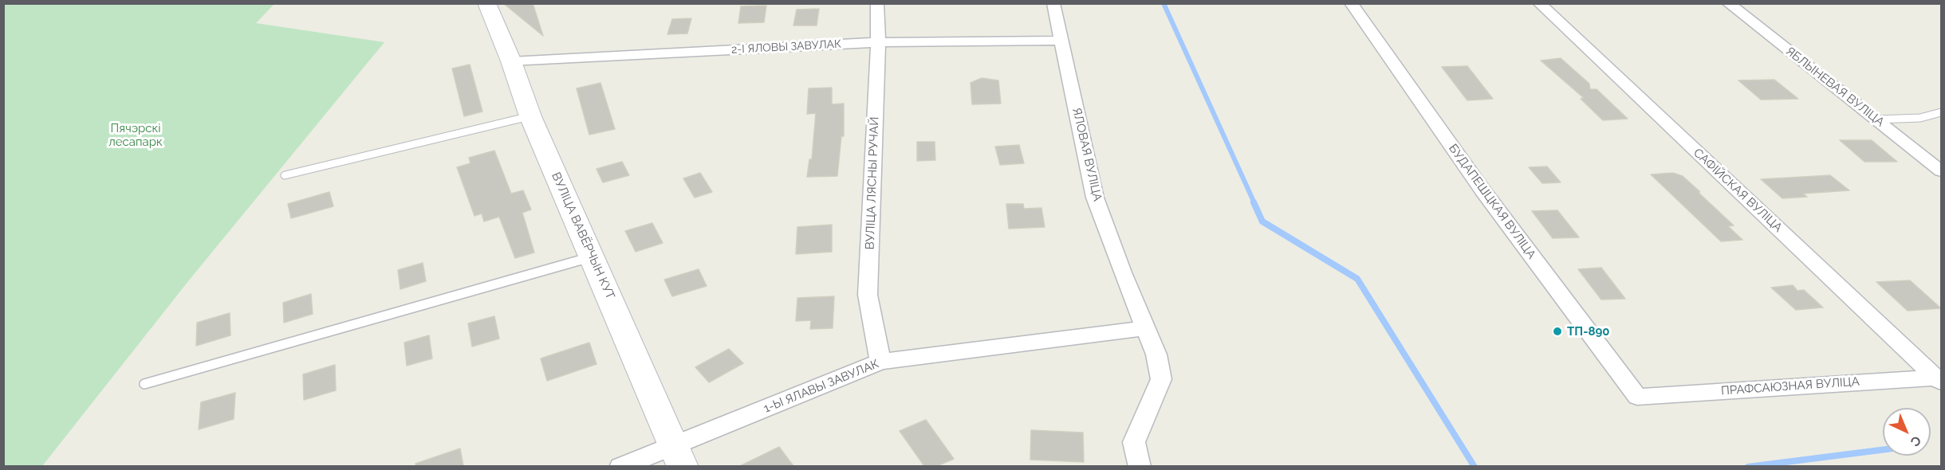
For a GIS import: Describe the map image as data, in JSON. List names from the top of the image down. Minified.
{"streets":{"street":["2-І ЯЛОВЫ ЗАВУЛАК","ЯБЛЫНЕВАЯ ВУЛІЦА","ЯЛОВАЯ ВУЛІЦА","ВУЛІЦА ЛЯСНЫ РУЧАЙ","САФІЙСКАЯ ВУЛІЦА","БУДАПЕШЦКАЯ ВУЛІЦА","ВУЛІЦА ВАВЁРЧЫН КУТ","1-Ы ЯЛАВЫ ЗАВУЛАК","ПРАФСАЮЗНАЯ ВУЛІЦА"]},"crossings":[["2-І ЯЛОВЫ ЗАВУЛАК","ЯЛОВАЯ ВУЛІЦА"],["2-І ЯЛОВЫ ЗАВУЛАК","ВУЛІЦА ЛЯСНЫ РУЧАЙ"],["2-І ЯЛОВЫ ЗАВУЛАК","ВУЛІЦА ВАВЁРЧЫН КУТ"],["ЯЛОВАЯ ВУЛІЦА","1-Ы ЯЛАВЫ ЗАВУЛАК"],["ВУЛІЦА ЛЯСНЫ РУЧАЙ","1-Ы ЯЛАВЫ ЗАВУЛАК"],["САФІЙСКАЯ ВУЛІЦА","ПРАФСАЮЗНАЯ ВУЛІЦА"],["БУДАПЕШЦКАЯ ВУЛІЦА","ПРАФСАЮЗНАЯ ВУЛІЦА"],["ВУЛІЦА ВАВЁРЧЫН КУТ","1-Ы ЯЛАВЫ ЗАВУЛАК"]],"parks":["Пячэрскі лесапарк"],"places":["ТП-890"],"north":"bottom right"}
